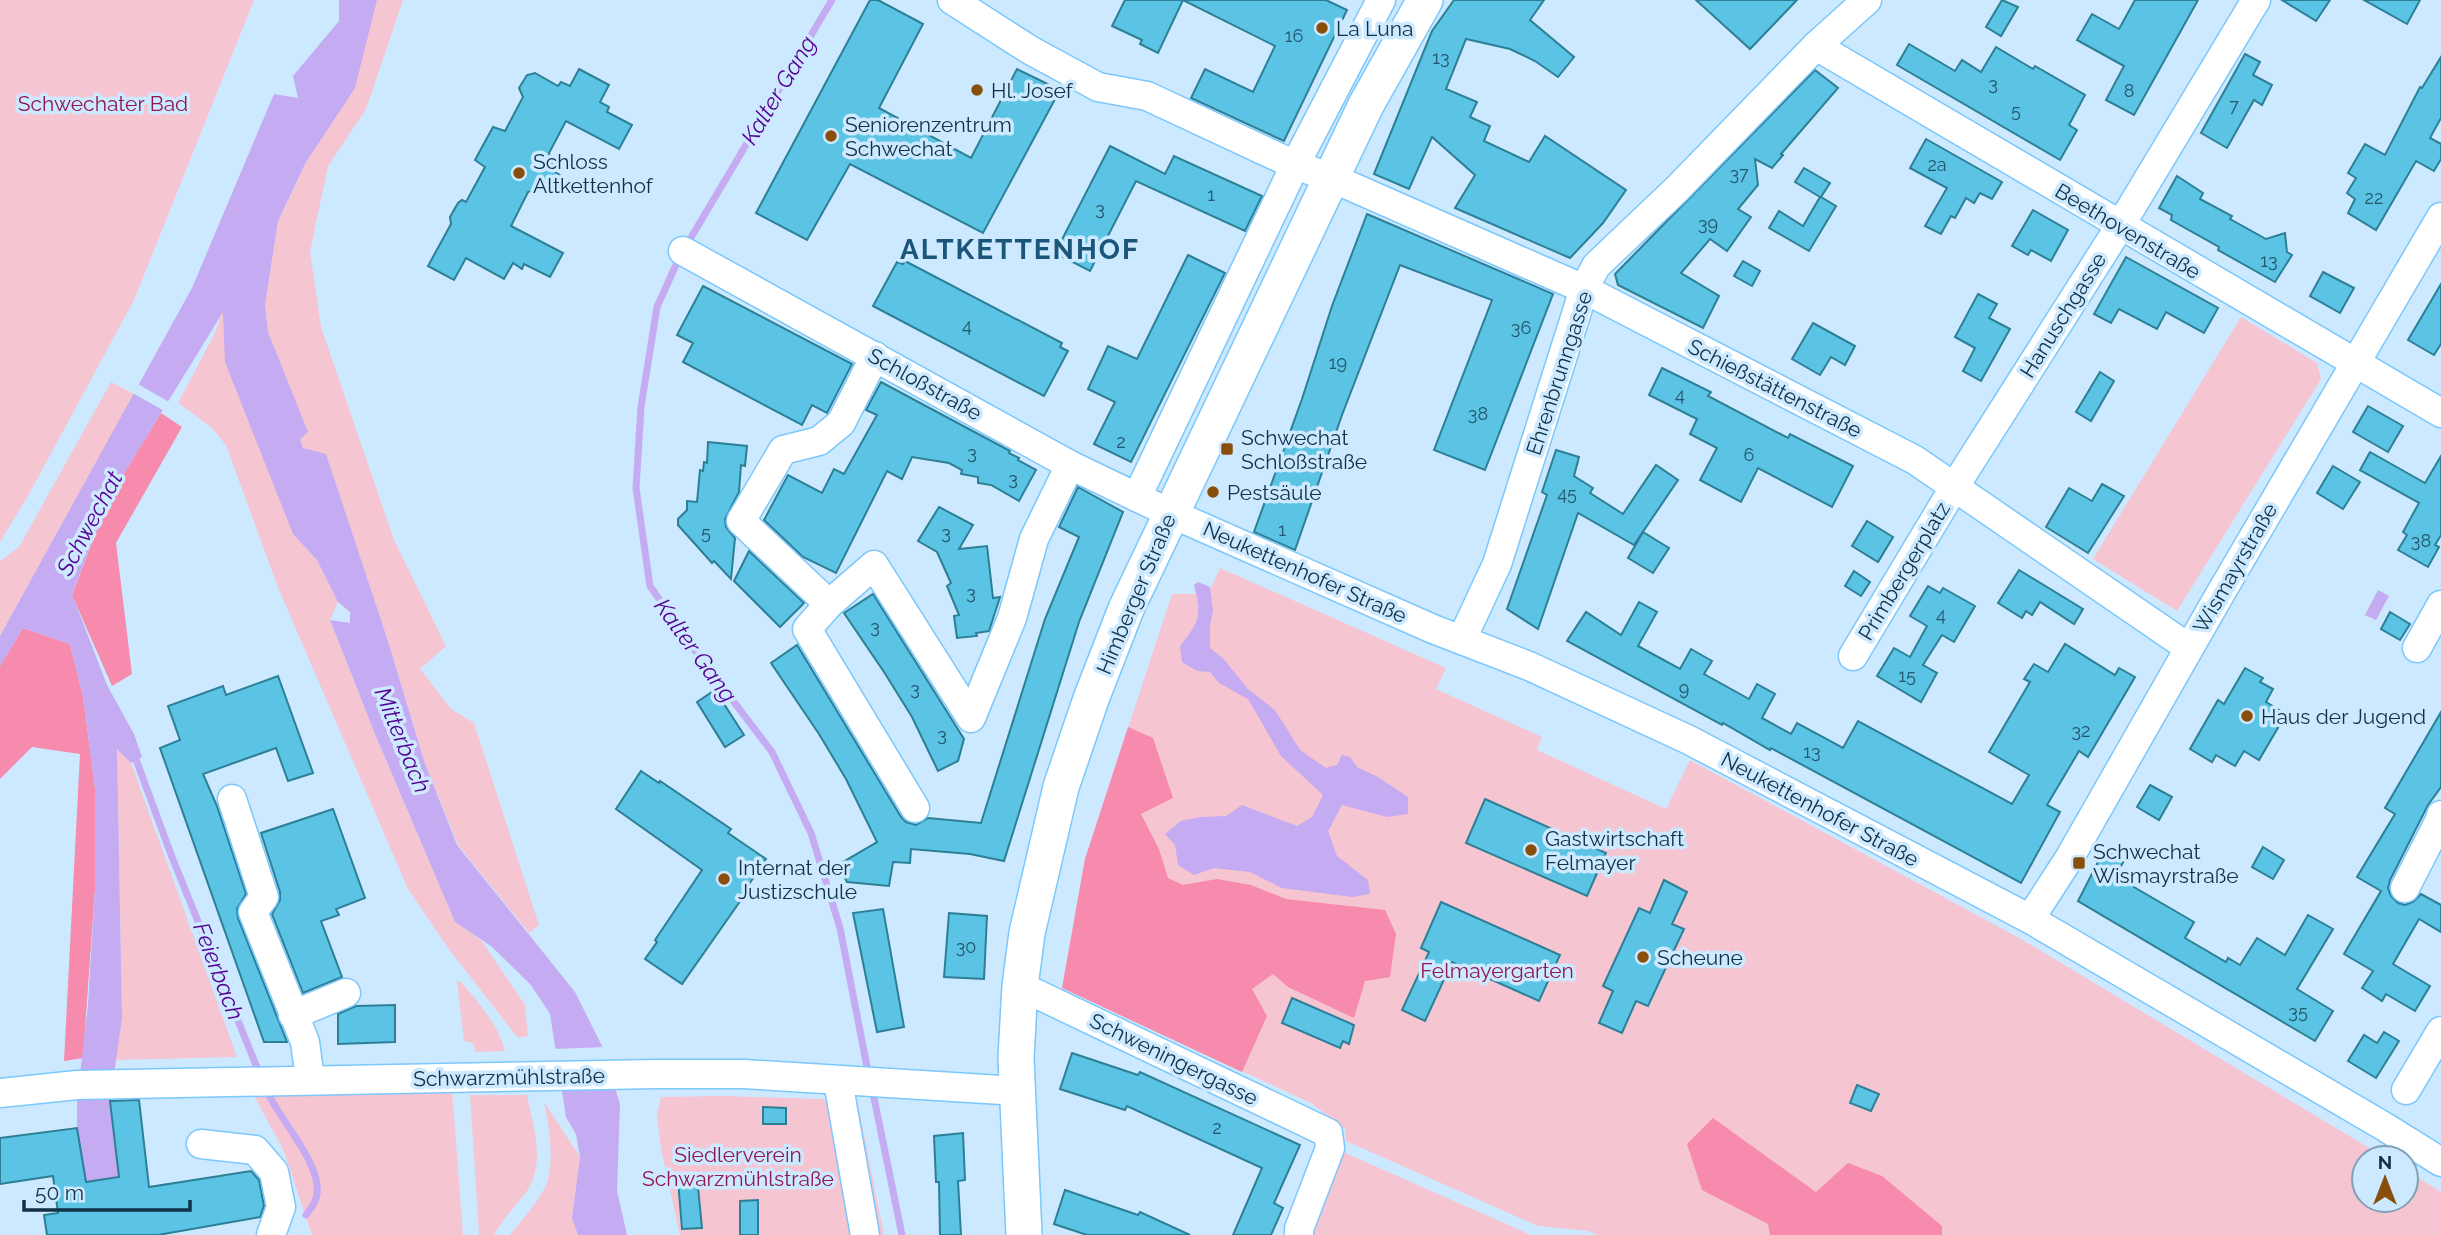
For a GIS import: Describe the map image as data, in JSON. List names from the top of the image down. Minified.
{"streets":{"main road":["Himberger Straße"],"street":["Beethovenstraße","Hanuschgasse","Ehrenbrunngasse","Schloßstraße","Schießstättenstraße","Wismayrstraße","Primbergerplatz","Neukettenhofer Straße","Schweningergasse","Schwarzmühlstraße"]},"crossings":[["Beethovenstraße","Hanuschgasse"],["Beethovenstraße","Ehrenbrunngasse"],["Beethovenstraße","Wismayrstraße"],["Hanuschgasse","Schießstättenstraße"],["Hanuschgasse","Primbergerplatz"],["Ehrenbrunngasse","Schießstättenstraße"],["Ehrenbrunngasse","Neukettenhofer Straße"],["Schloßstraße","Neukettenhofer Straße"],["Schloßstraße","Himberger Straße"],["Schießstättenstraße","Wismayrstraße"],["Schießstättenstraße","Primbergerplatz"],["Schießstättenstraße","Himberger Straße"],["Wismayrstraße","Neukettenhofer Straße"],["Neukettenhofer Straße","Himberger Straße"],["Himberger Straße","Schweningergasse"],["Himberger Straße","Schwarzmühlstraße"]],"districts":["ALTKETTENHOF"],"water":["Kalter Gang","Schwechat","Mitterbach","Feierbach"],"parks":["Schwechater Bad","Felmayergarten","Siedlerverein Schwarzmühlstraße"],"places":{"other":["La Luna","Hl. Josef","Seniorenzentrum Schwechat","Schloss Altkettenhof","Pestsäule","Haus der Jugend","Gastwirtschaft Felmayer","Internat der Justizschule","Scheune"],"transit":["Schwechat Schloßstraße","Schwechat Wismayrstraße"]},"house_numbers":["16","13","3","8","7","5","2a","37","1","22","3","39","13","4","36","19","4","38","2","3","6","3","45","1","5","3","38","3","4","3","15","3","9","32","3","13","30","35","2"],"scale_bar":"50 m","north":"top"}
